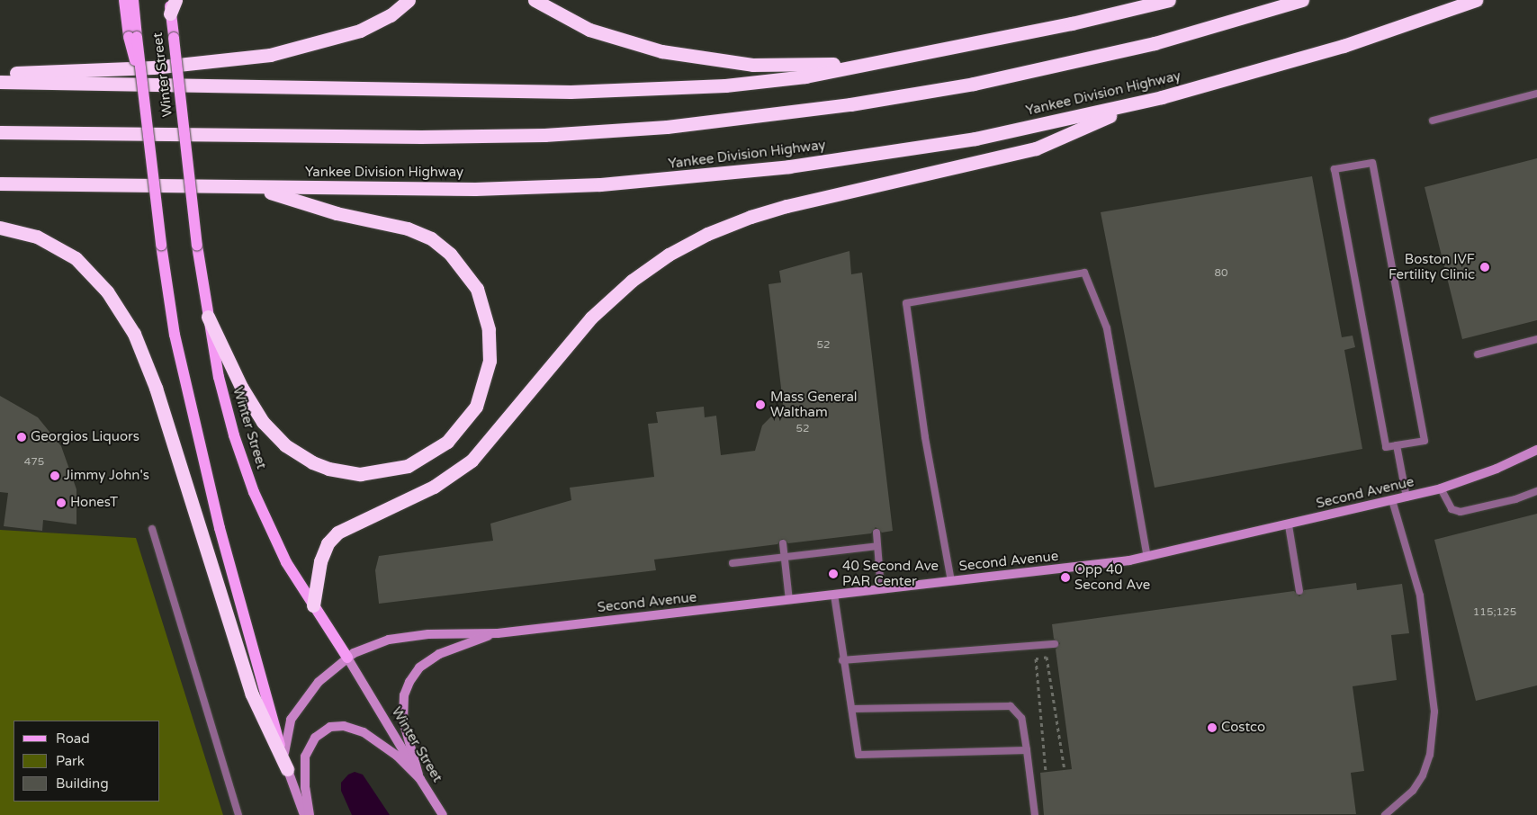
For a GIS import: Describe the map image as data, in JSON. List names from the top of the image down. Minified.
{"streets":{"highway":["Yankee Division Highway"],"main road":["Winter Street"],"street":["Second Avenue"]},"crossings":[["Winter Street","Second Avenue"]],"places":["Boston IVF Fertility Clinic","Mass General Waltham","Georgios Liquors","Jimmy John's","HonesT","40 Second Ave PAR Center","Opp 40 Second Ave","Costco"],"house_numbers":["80","52","52","475","115;125"],"legend":["Road","Park","Building"]}
